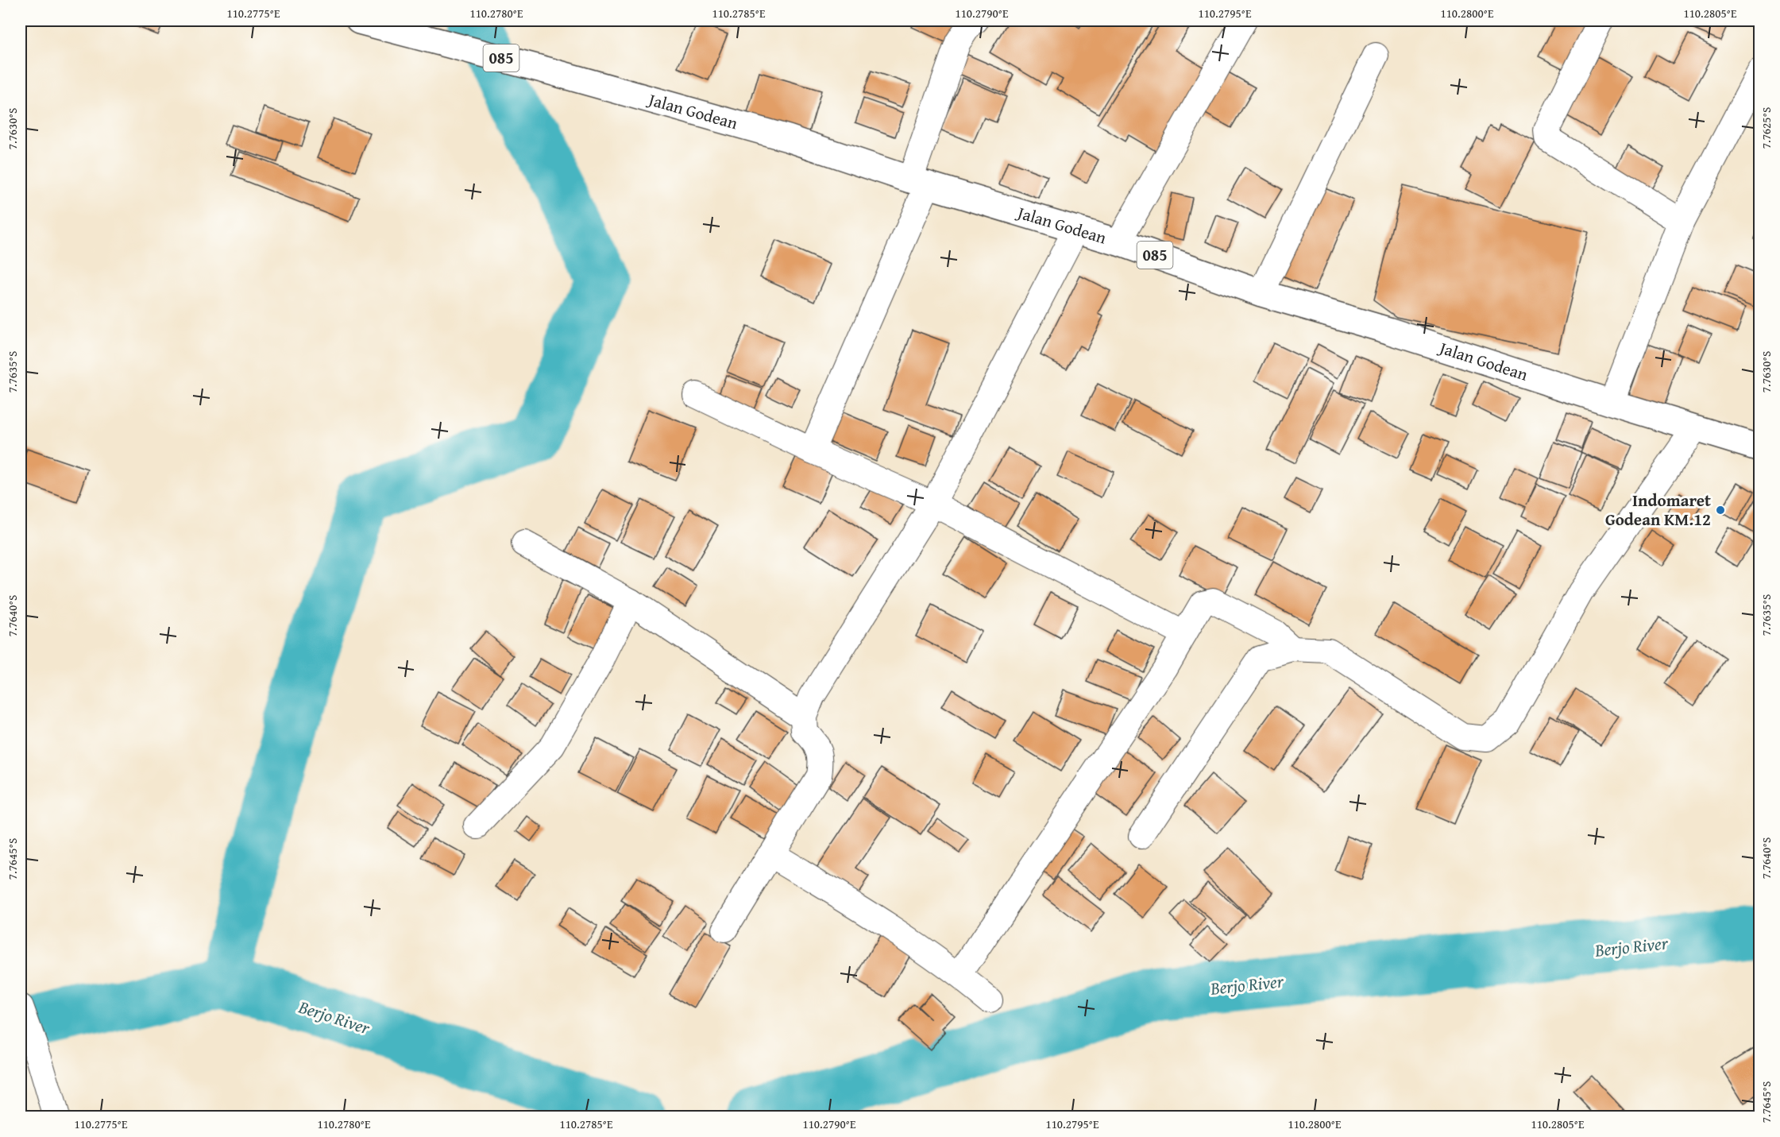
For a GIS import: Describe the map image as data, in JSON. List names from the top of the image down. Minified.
{"streets":{"main road":["085","Jalan Godean"]},"water":["Berjo River"],"places":["Indomaret Godean KM.12"],"coordinates":["110.2775°E","110.2780°E","110.2785°E","110.2790°E","110.2795°E","110.2800°E","110.2805°E","7.7625°S","7.7630°S","7.7635°S","7.7640°S","7.7645°S"]}
